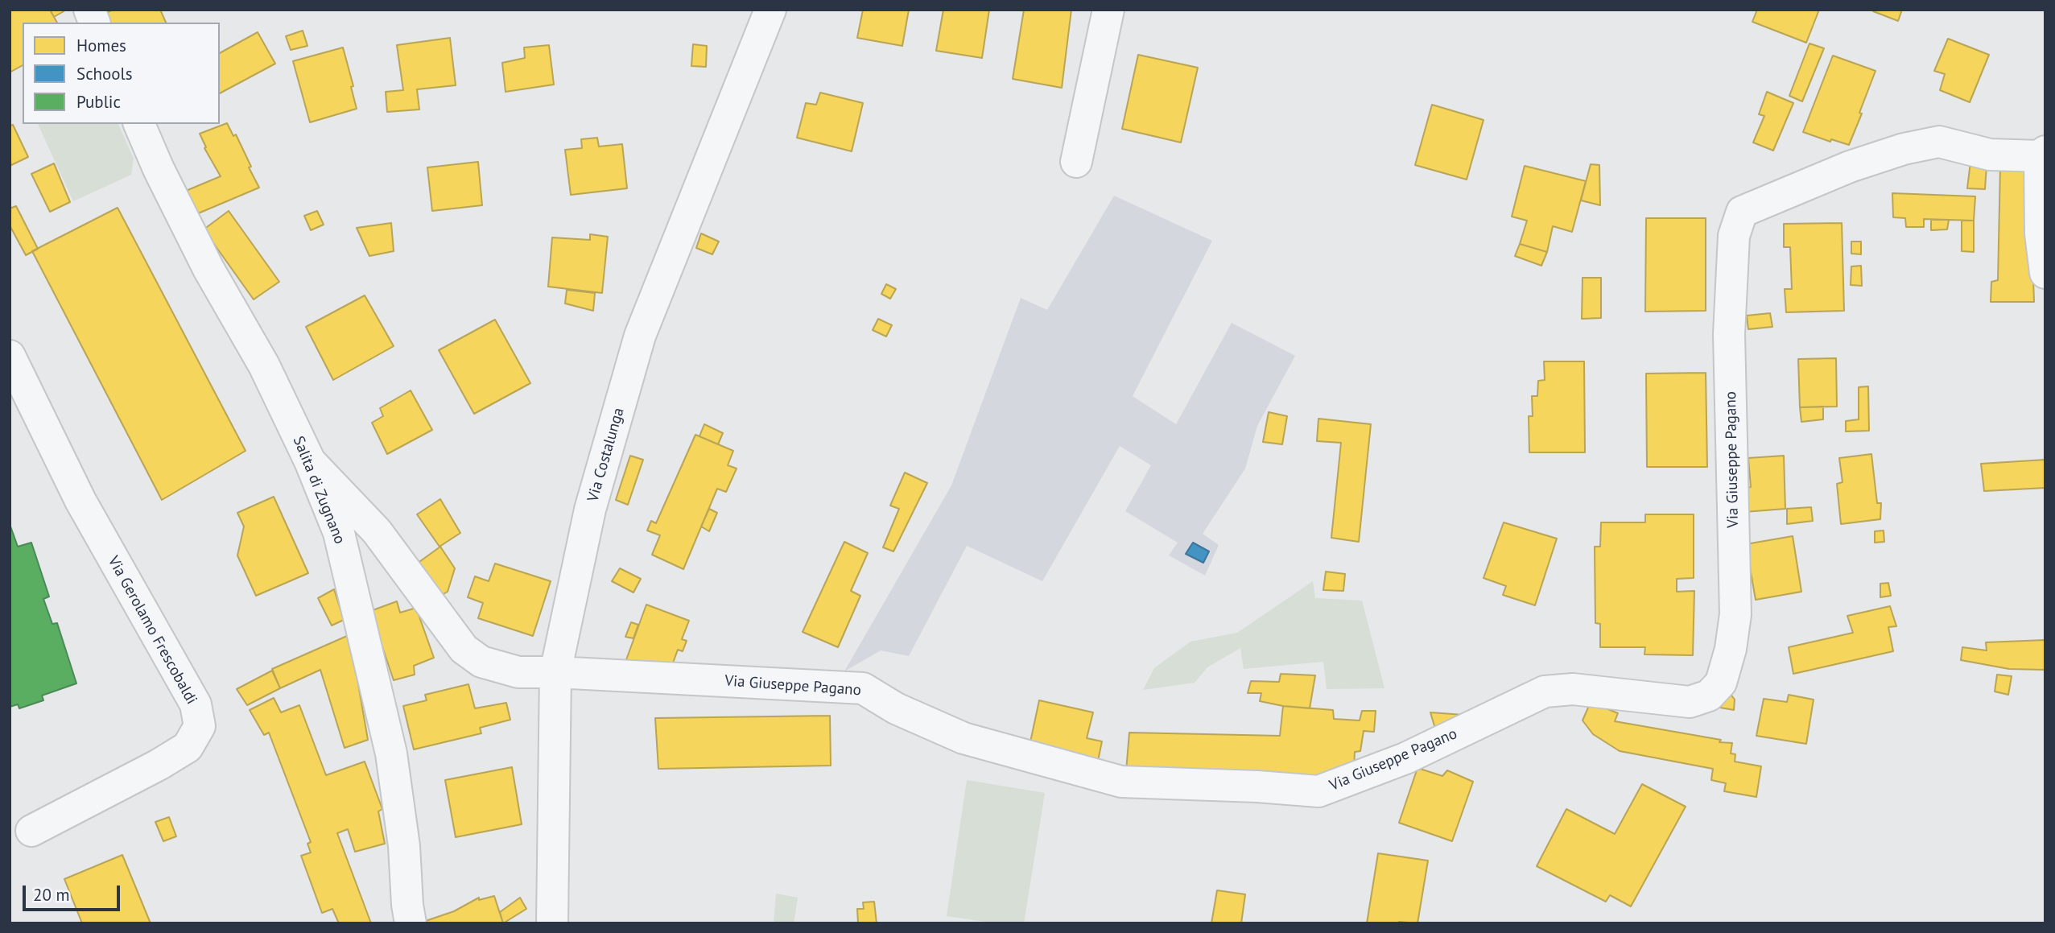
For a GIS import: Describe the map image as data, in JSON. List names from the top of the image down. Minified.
{"streets":{"street":["Via Costalunga","Via Giuseppe Pagano","Salita di Zugnano","Via Gerolamo Frescobaldi"]},"crossings":[["Via Costalunga","Via Giuseppe Pagano"],["Via Giuseppe Pagano","Salita di Zugnano"]],"legend":["Homes","Schools","Public"],"scale_bar":"20 m"}
